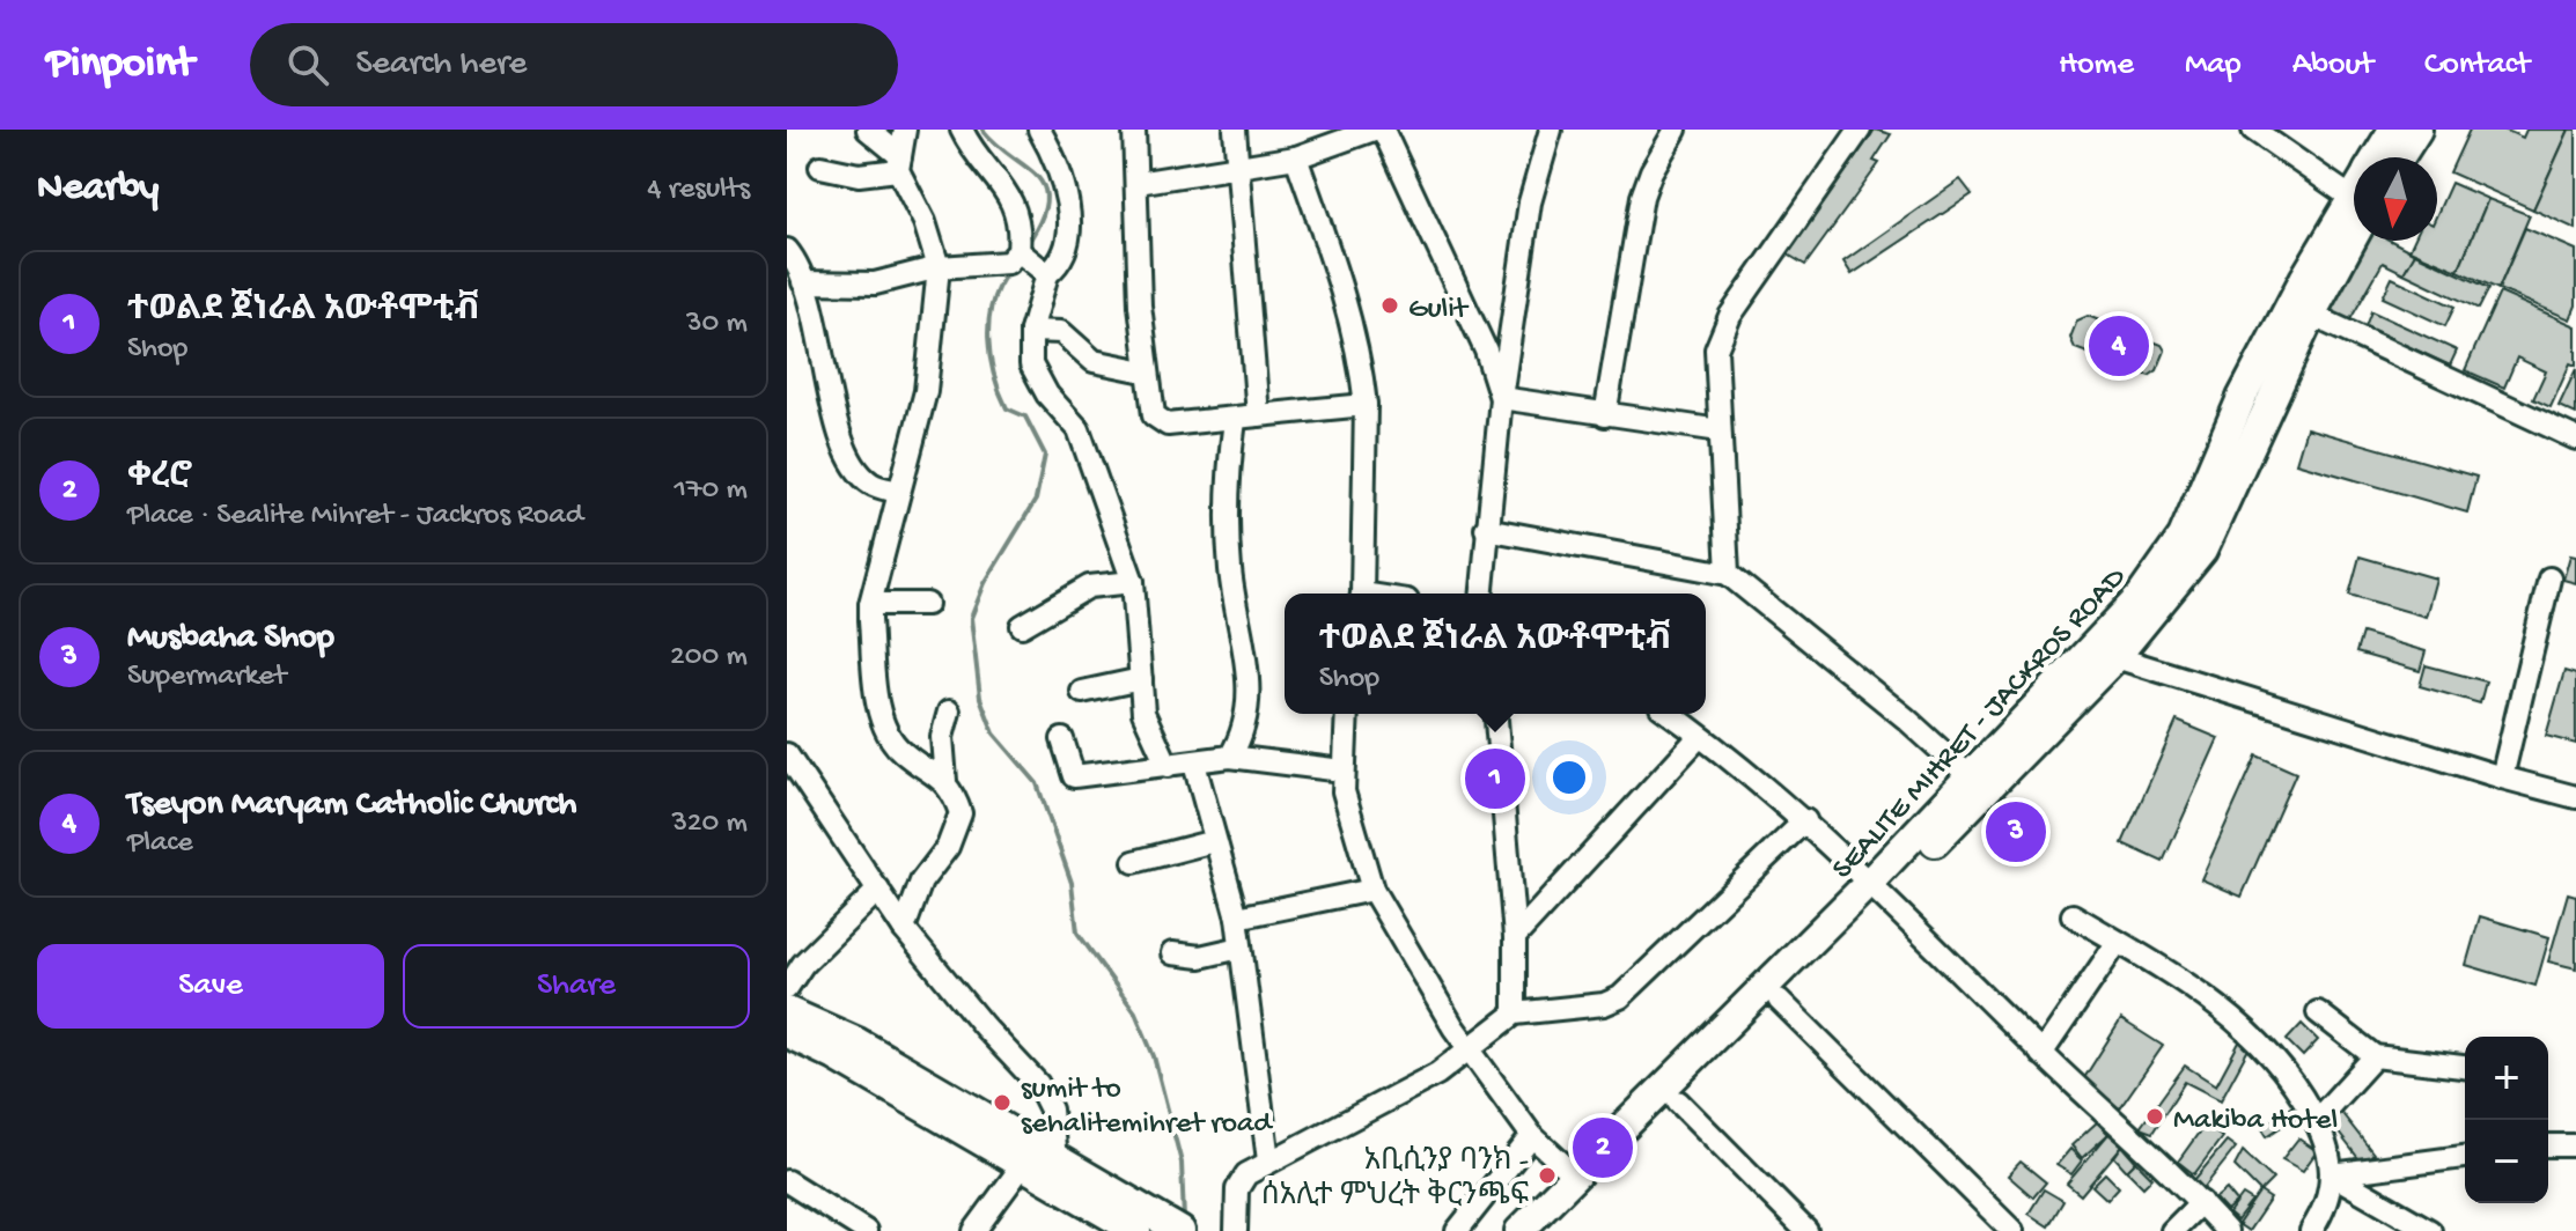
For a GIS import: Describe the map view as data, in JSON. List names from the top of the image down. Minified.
{"streets":{"main road":["SEALITE MIHRET - JACKROS ROAD"]},"places":["Gulit","sumit to sehalitemihret road","Makiba Hotel","አቢሲንያ ባንክ - ሰአሊተ ምህረት ቅርንጫፍ"],"north":"bottom","page":{"header":"Pinpoint","search":"Search here","nav":["Home","Map","About","Contact"],"heading":["Nearby","4 results"],"list":[{"mark":"1","name":"ተወልደ ጀነራል አውቶሞቲቭ","note":"Shop","value":"30 m"},{"mark":"2","name":"ቀረሮ","note":"Place · Sealite Mihret - Jackros Road","value":"170 m"},{"mark":"3","name":"Musbaha Shop","note":"Supermarket","value":"200 m"},{"mark":"4","name":"Tseyon Maryam Catholic Church","note":"Place","value":"320 m"}],"pins":["4","1","3","2"],"popup":["ተወልደ ጀነራል አውቶሞቲቭ","Shop"],"buttons":["Save","Share"],"map_buttons":["+","−"]}}
